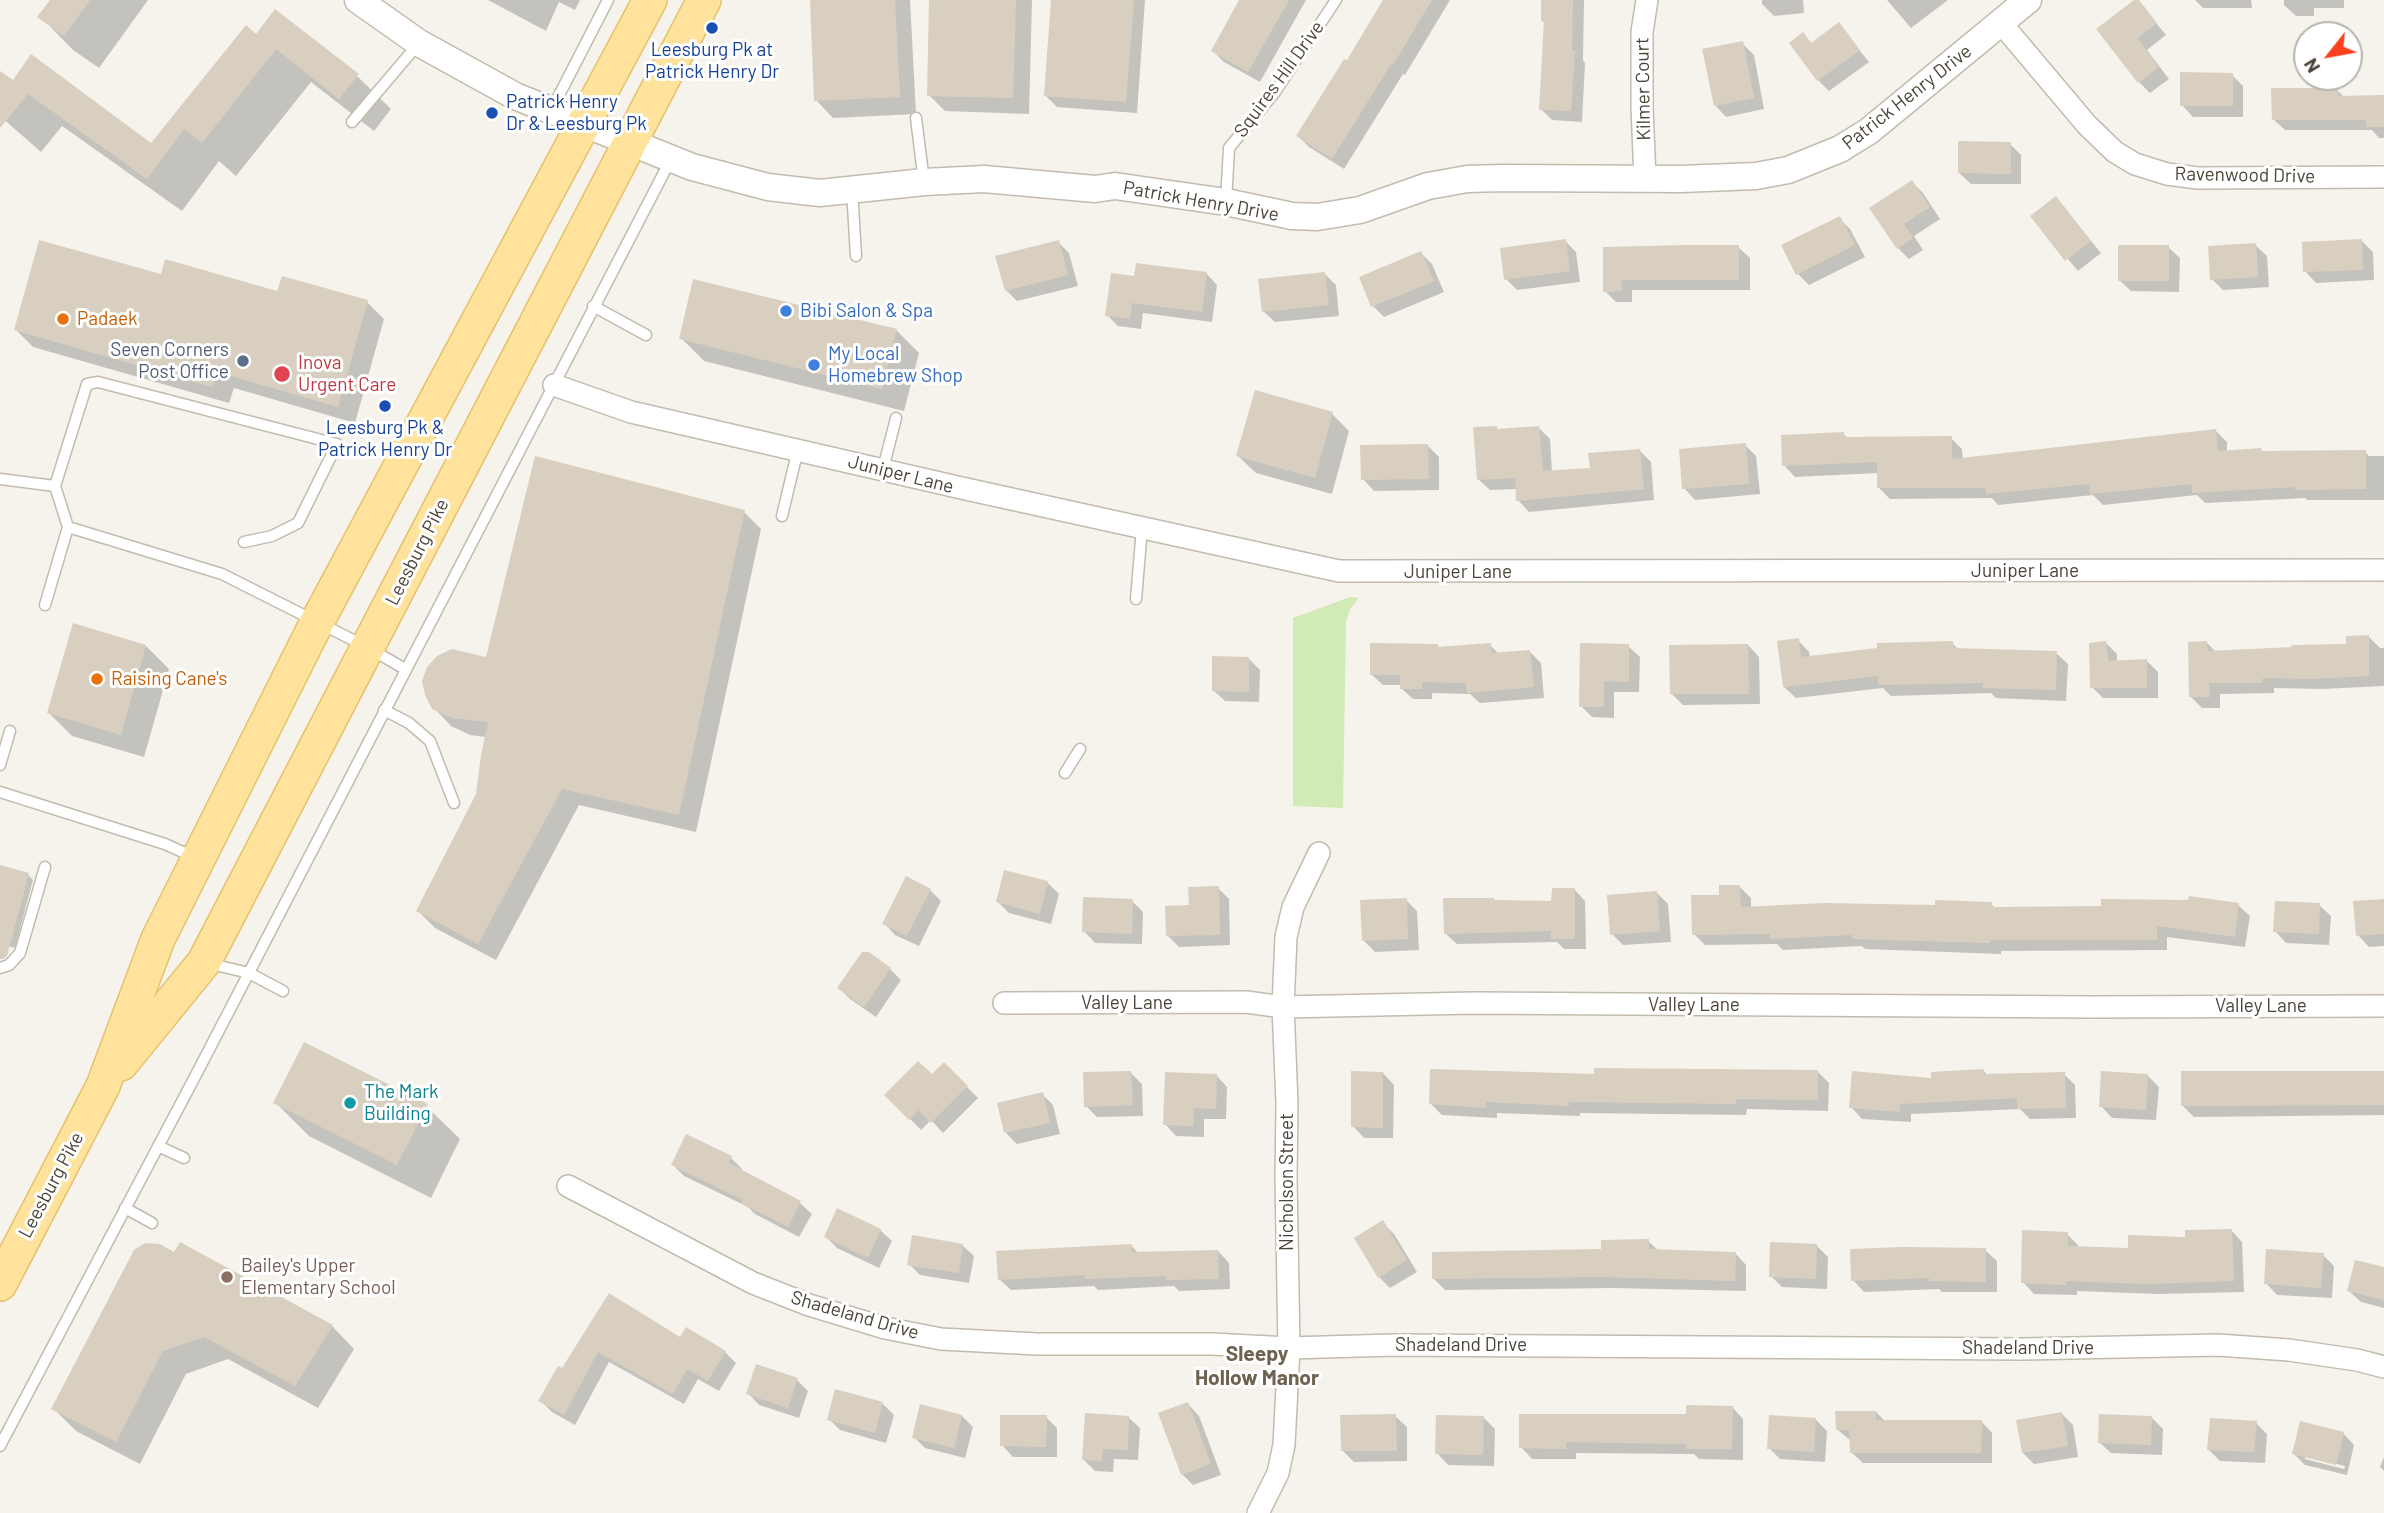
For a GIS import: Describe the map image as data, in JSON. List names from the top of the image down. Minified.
{"streets":{"main road":["Leesburg Pike"],"street":["Kilmer Court","Patrick Henry Drive","Ravenwood Drive","Juniper Lane","Valley Lane","Nicholson Street","Shadeland Drive"],"lane":["Squires Hill Drive"]},"crossings":[["Squires Hill Drive","Patrick Henry Drive"],["Kilmer Court","Patrick Henry Drive"],["Patrick Henry Drive","Ravenwood Drive"],["Patrick Henry Drive","Leesburg Pike"],["Valley Lane","Nicholson Street"],["Nicholson Street","Shadeland Drive"]],"districts":["Sleepy Hollow Manor"],"places":["Leesburg Pk at Patrick Henry Dr","Patrick Henry Dr & Leesburg Pk","Bibi Salon & Spa","Padaek","Seven Corners Post Office","My Local Homebrew Shop","Inova Urgent Care","Leesburg Pk & Patrick Henry Dr","Raising Cane's","The Mark Building","Bailey's Upper Elementary School"],"north":"bottom left"}
